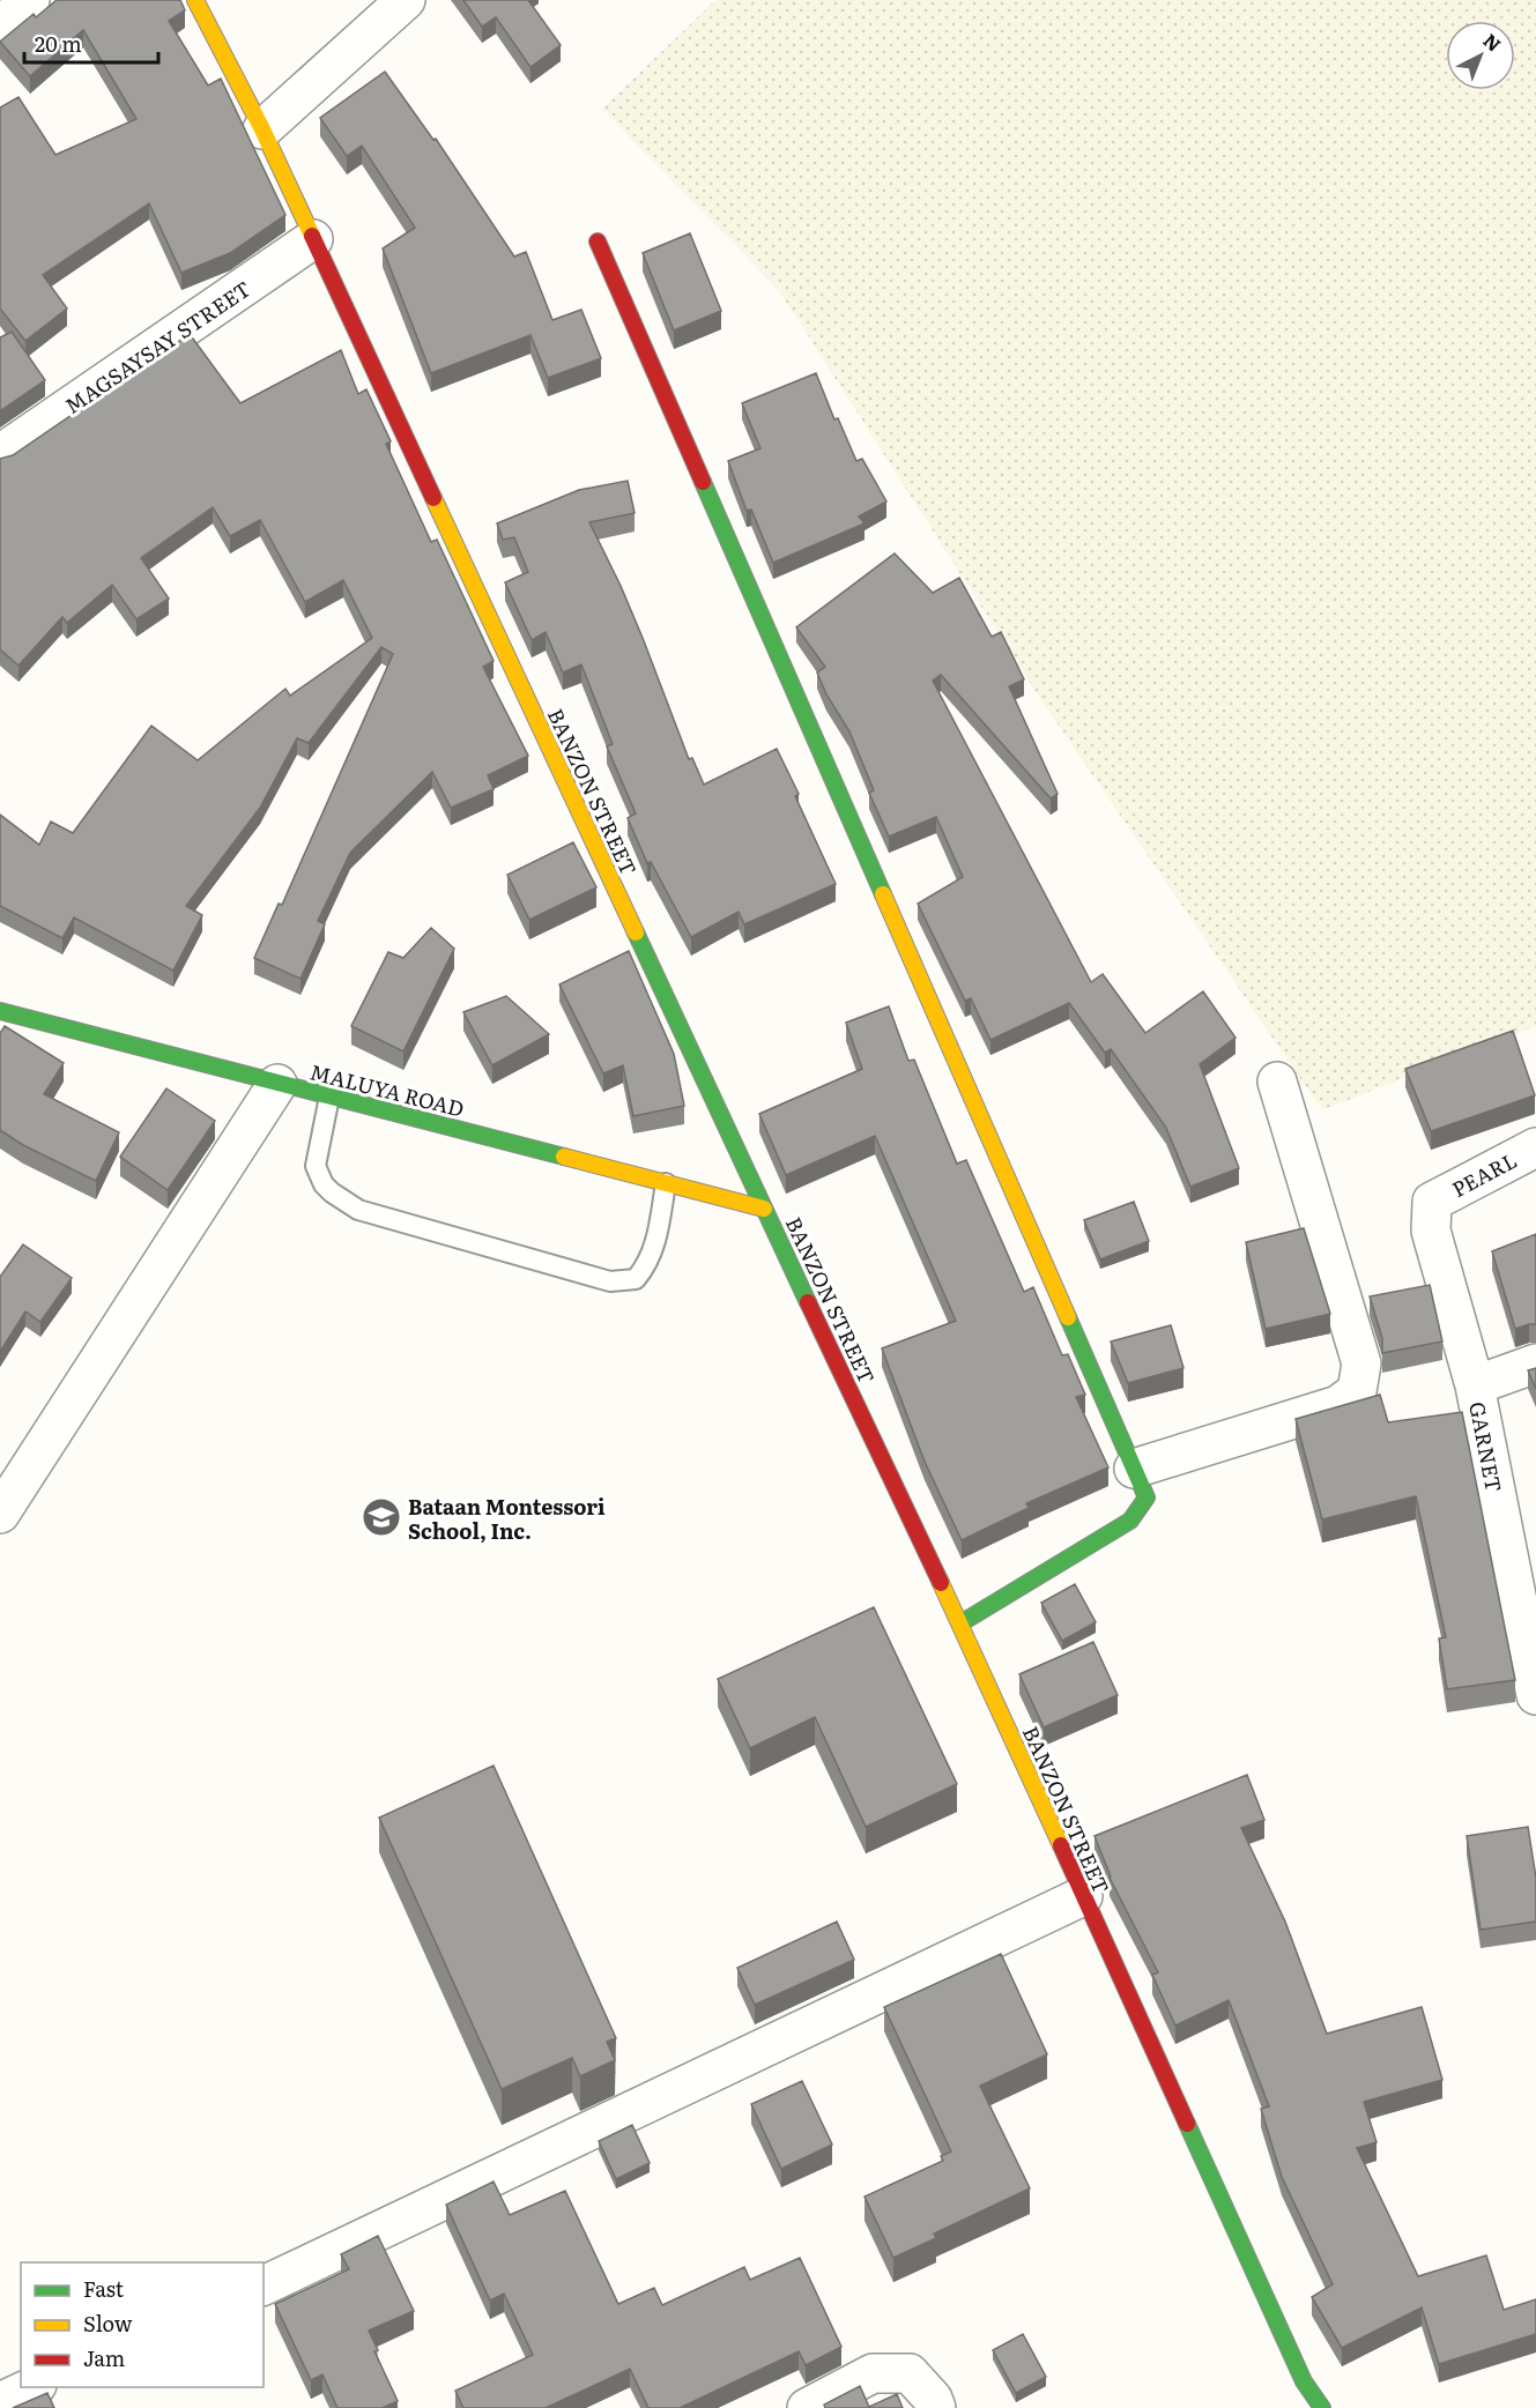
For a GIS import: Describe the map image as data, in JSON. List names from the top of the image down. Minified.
{"streets":{"street":["MAGSAYSAY STREET","BANZON STREET","MALUYA ROAD","PEARL","GARNET"]},"crossings":[["MAGSAYSAY STREET","BANZON STREET"],["BANZON STREET","MALUYA ROAD"],["PEARL","GARNET"]],"places":{"school or university":["Bataan Montessori School, Inc."]},"legend":["Fast","Slow","Jam"],"scale_bar":"20 m","north":"top right"}
